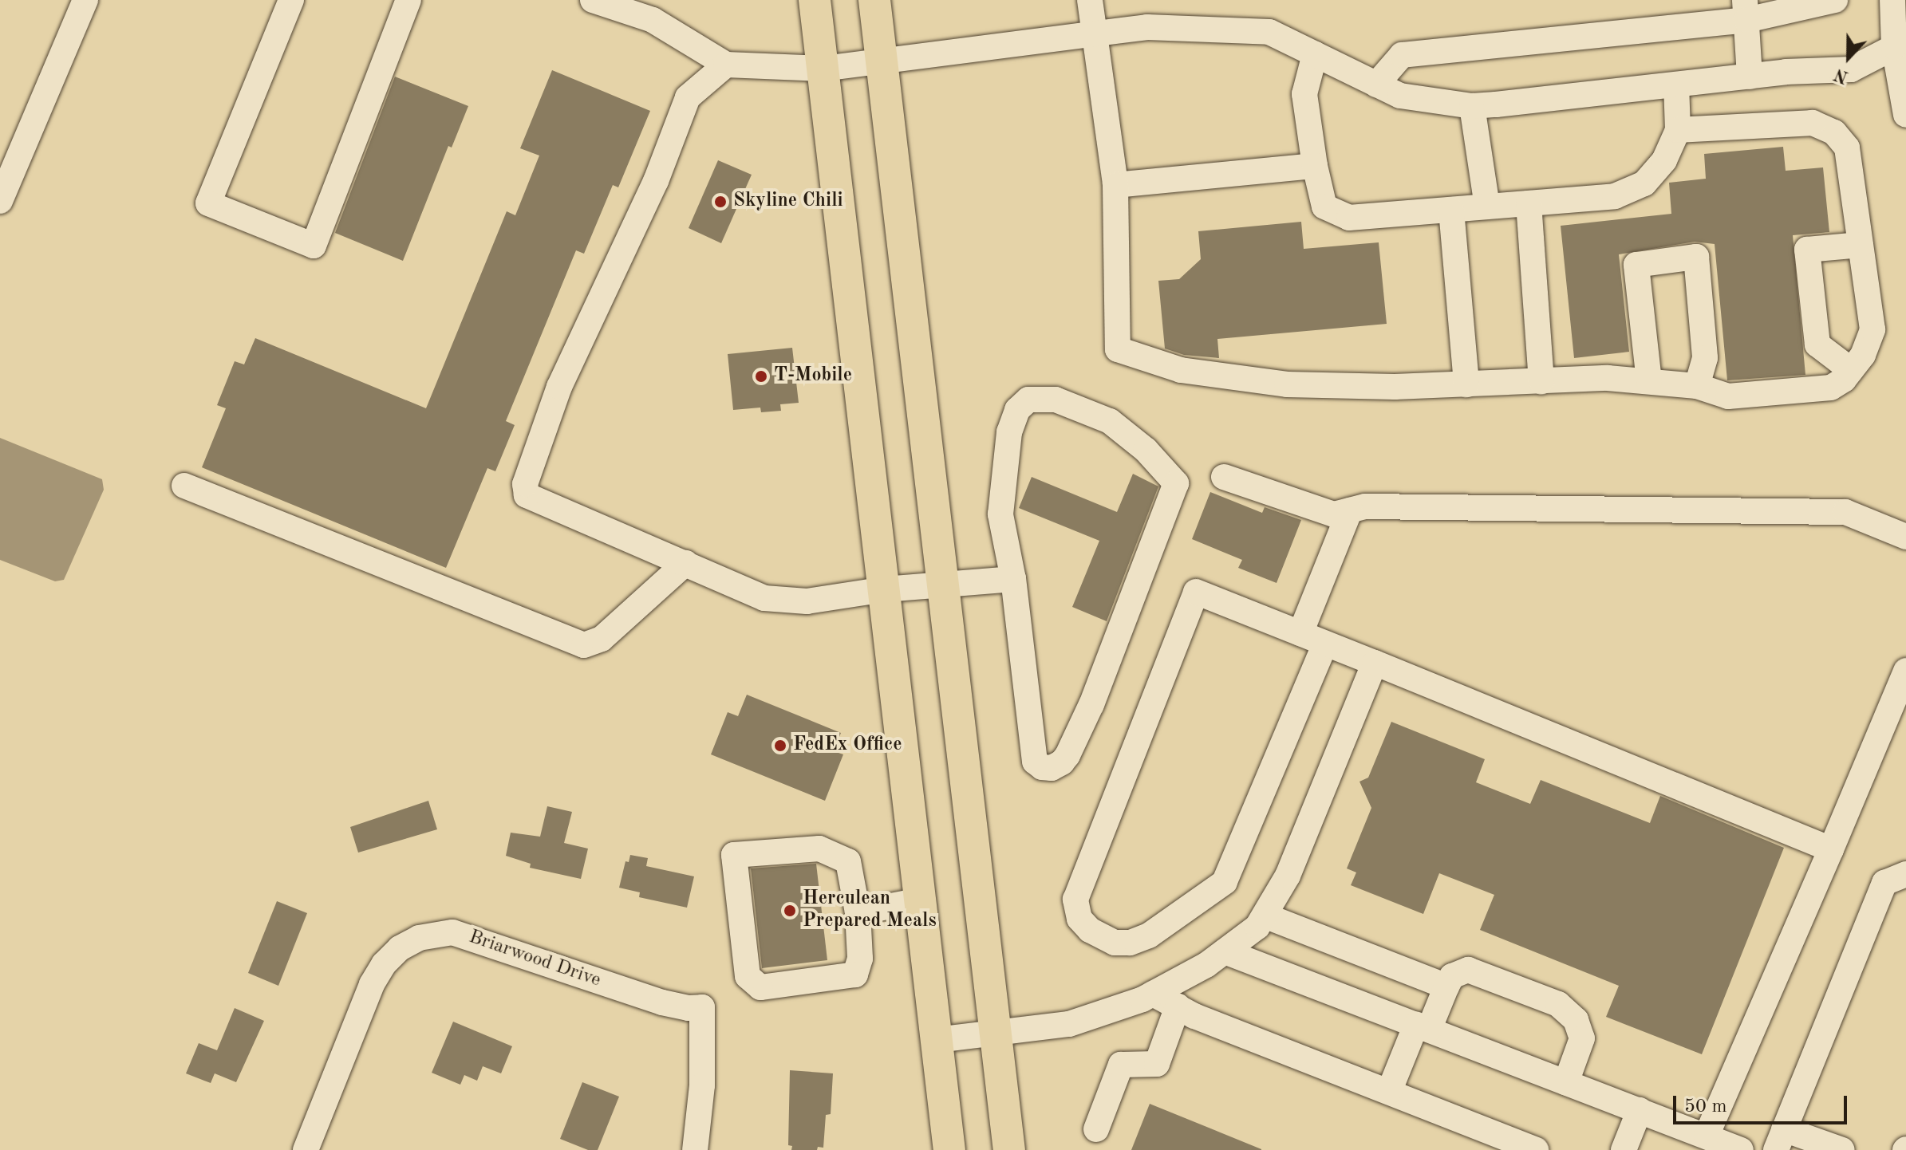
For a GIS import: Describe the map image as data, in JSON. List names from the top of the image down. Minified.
{"streets":{"street":["Briarwood Drive"]},"places":["Skyline Chili","T-Mobile","FedEx Office","Herculean Prepared Meals"],"scale_bar":"50 m","north":"bottom"}
